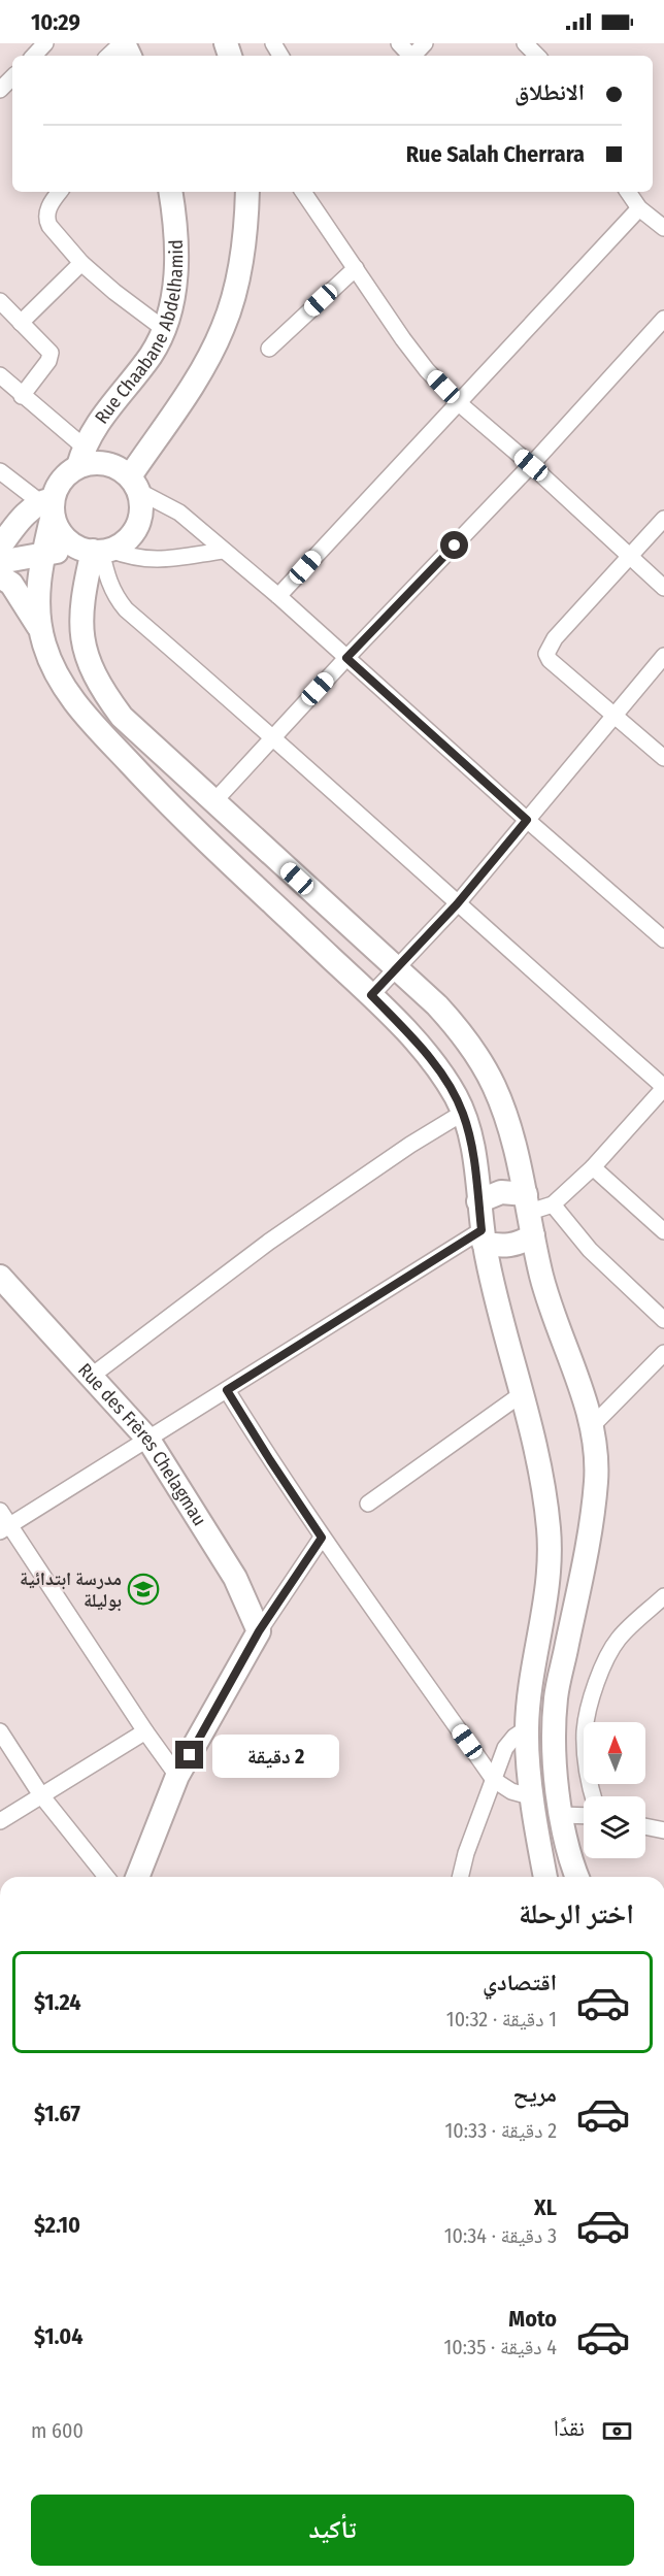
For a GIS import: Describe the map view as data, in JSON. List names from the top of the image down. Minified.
{"streets":{"main road":["Rue Chaabane Abdelhamid","Rue des Frères Chelagmau"]},"places":{"school or university":["مدرسة ابتدائية بوليلة"]},"north":"top","page":{"status":"10:29","banner":["الانطلاق","Rue Salah Cherrara"],"bubble":"2 دقيقة","heading":"اختر الرحلة","list":[{"name":"اقتصادي","note":"1 دقيقة · 10:32","value":"$1.24"},{"name":"مريح","note":"2 دقيقة · 10:33","value":"$1.67"},{"name":"XL","note":"3 دقيقة · 10:34","value":"$2.10"},{"name":"Moto","note":"4 دقيقة · 10:35","value":"$1.04"}],"pay":["نقدًا","600 m"],"buttons":"تأكيد"}}
